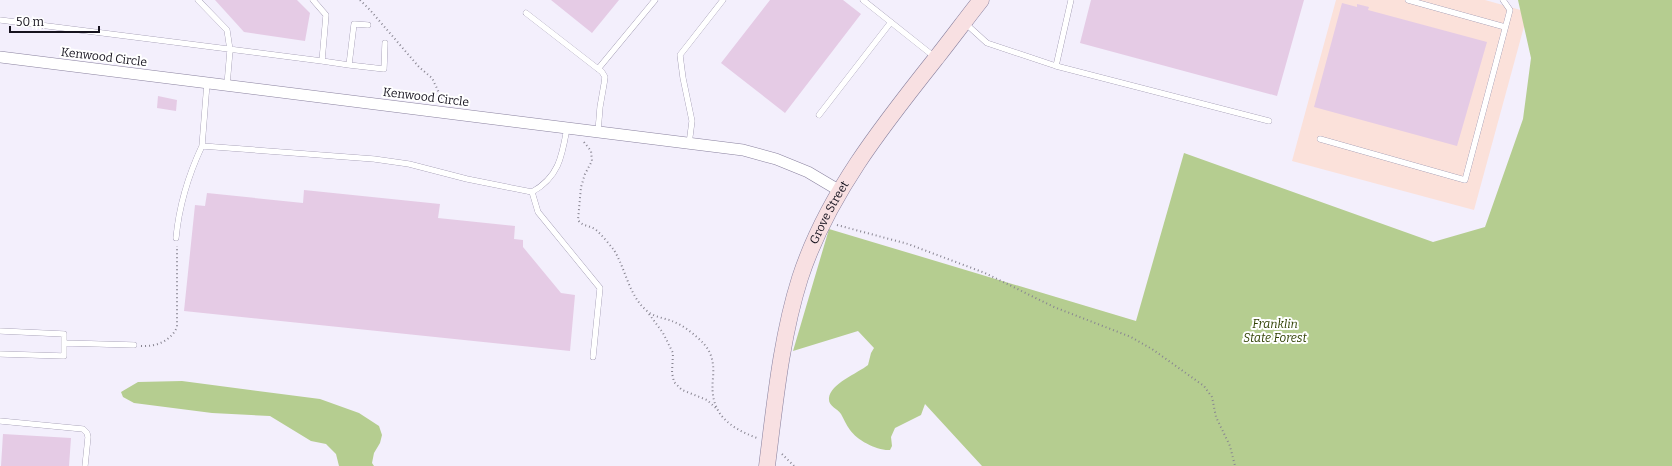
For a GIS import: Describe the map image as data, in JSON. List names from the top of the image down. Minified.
{"streets":{"main road":["Grove Street"],"street":["Kenwood Circle"]},"crossings":[["Kenwood Circle","Grove Street"]],"parks":["Franklin State Forest"],"scale_bar":"50 m"}
